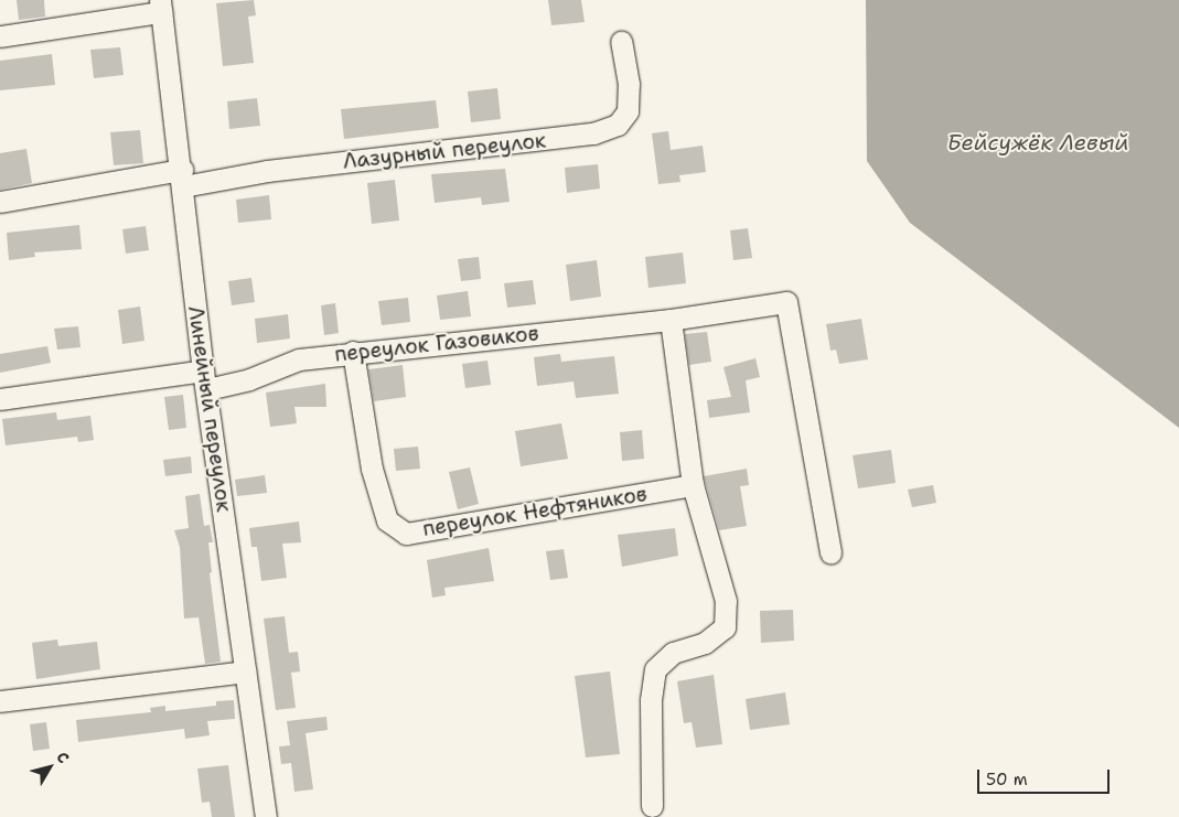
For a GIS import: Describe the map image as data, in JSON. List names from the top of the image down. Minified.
{"streets":{"street":["Лазурный переулок","переулок Газовиков","Линейный переулок","переулок Нефтяников"]},"crossings":[["Лазурный переулок","Линейный переулок"],["переулок Газовиков","Линейный переулок"],["переулок Газовиков","переулок Нефтяников"]],"water":["Бейсужёк Левый"],"scale_bar":"50 m","north":"top right"}
